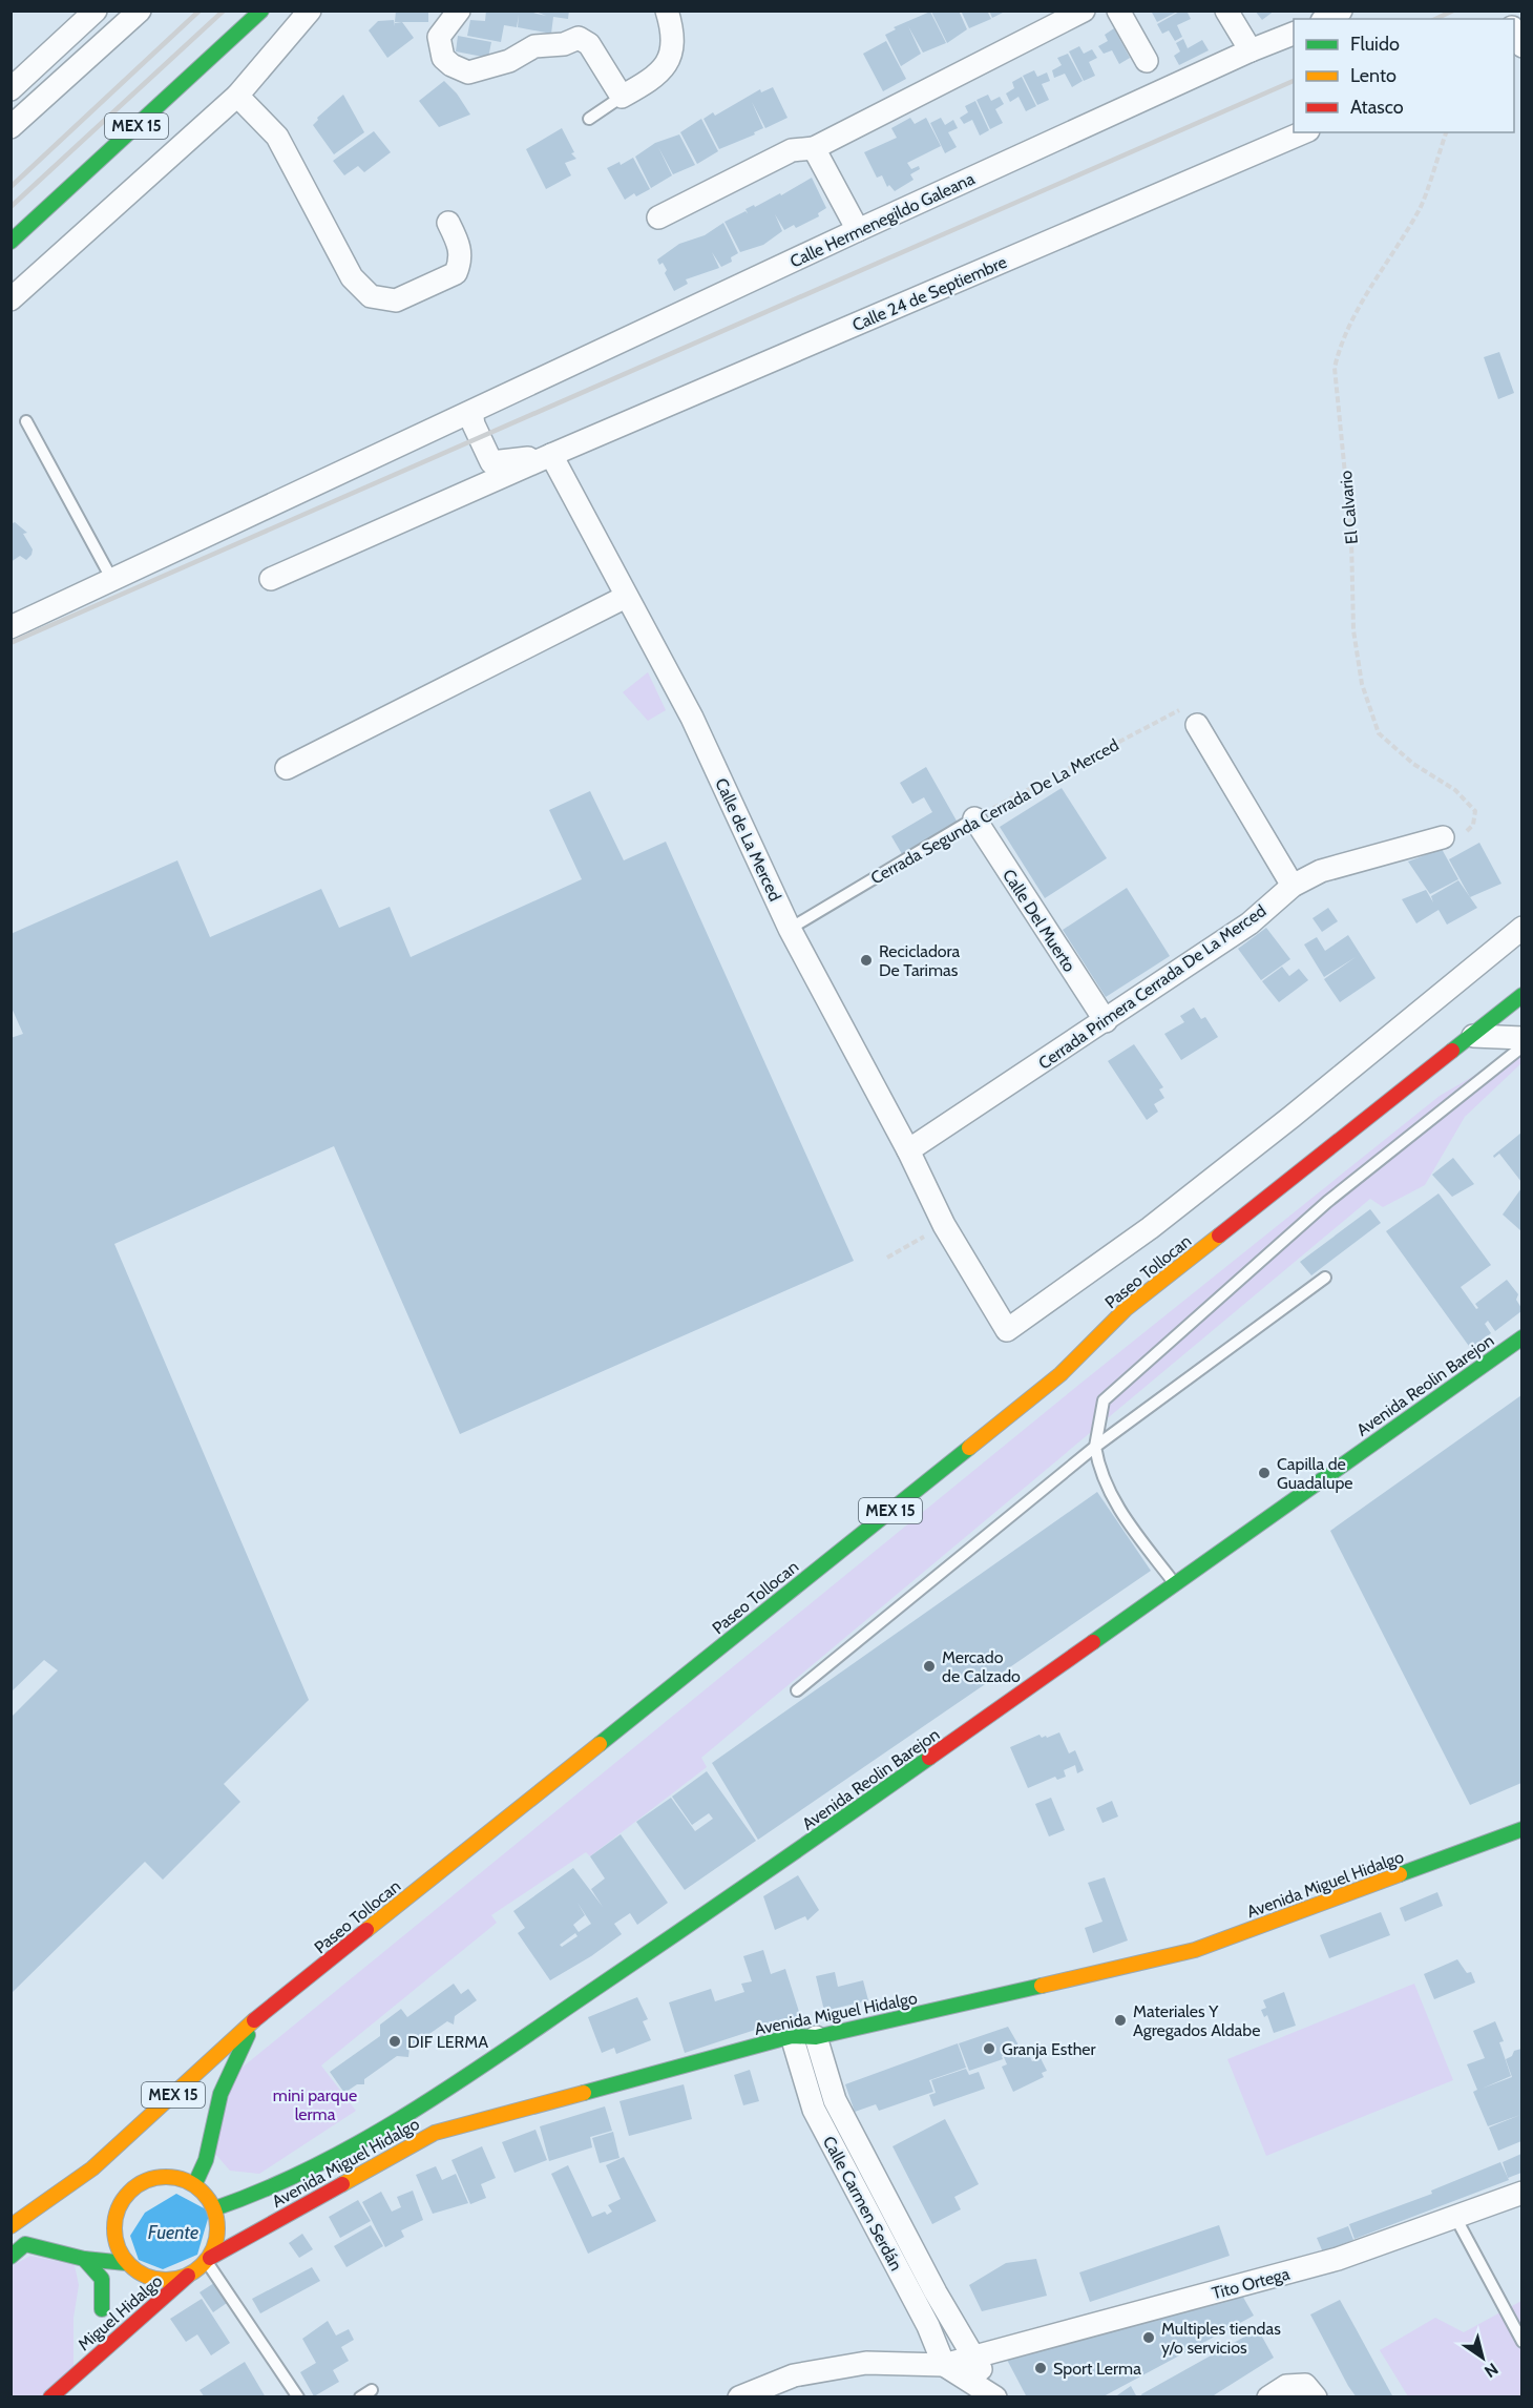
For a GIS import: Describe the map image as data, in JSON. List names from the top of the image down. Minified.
{"streets":{"main road":["MEX 15","Paseo Tollocan","Avenida Reolin Barejon","Avenida Miguel Hidalgo","Miguel Hidalgo"],"street":["Calle Hermenegildo Galeana","Calle 24 de Septiembre","Calle de La Merced","Calle Del Muerto","Cerrada Primera Cerrada De La Merced","Calle Carmen Serdán","Tito Ortega"],"lane":["Cerrada Segunda Cerrada De La Merced"],"path":["El Calvario"]},"crossings":[["Calle 24 de Septiembre","Calle de La Merced"],["El Calvario","Cerrada Primera Cerrada De La Merced"],["Cerrada Segunda Cerrada De La Merced","Calle de La Merced"],["Cerrada Segunda Cerrada De La Merced","Calle Del Muerto"],["Calle de La Merced","Cerrada Primera Cerrada De La Merced"],["Calle Del Muerto","Cerrada Primera Cerrada De La Merced"],["Avenida Reolin Barejon","Avenida Miguel Hidalgo"],["Avenida Reolin Barejon","Miguel Hidalgo"],["Avenida Miguel Hidalgo","Calle Carmen Serdán"],["Avenida Miguel Hidalgo","Miguel Hidalgo"],["Calle Carmen Serdán","Tito Ortega"]],"water":["Fuente"],"parks":["mini parque lerma"],"places":["Recicladora De Tarimas","Capilla de Guadalupe","Mercado de Calzado","Materiales Y Agregados Aldabe","DIF LERMA","Granja Esther","Multiples tiendas y/o servicios","Sport Lerma"],"legend":["Fluido","Lento","Atasco"],"north":"bottom right"}
